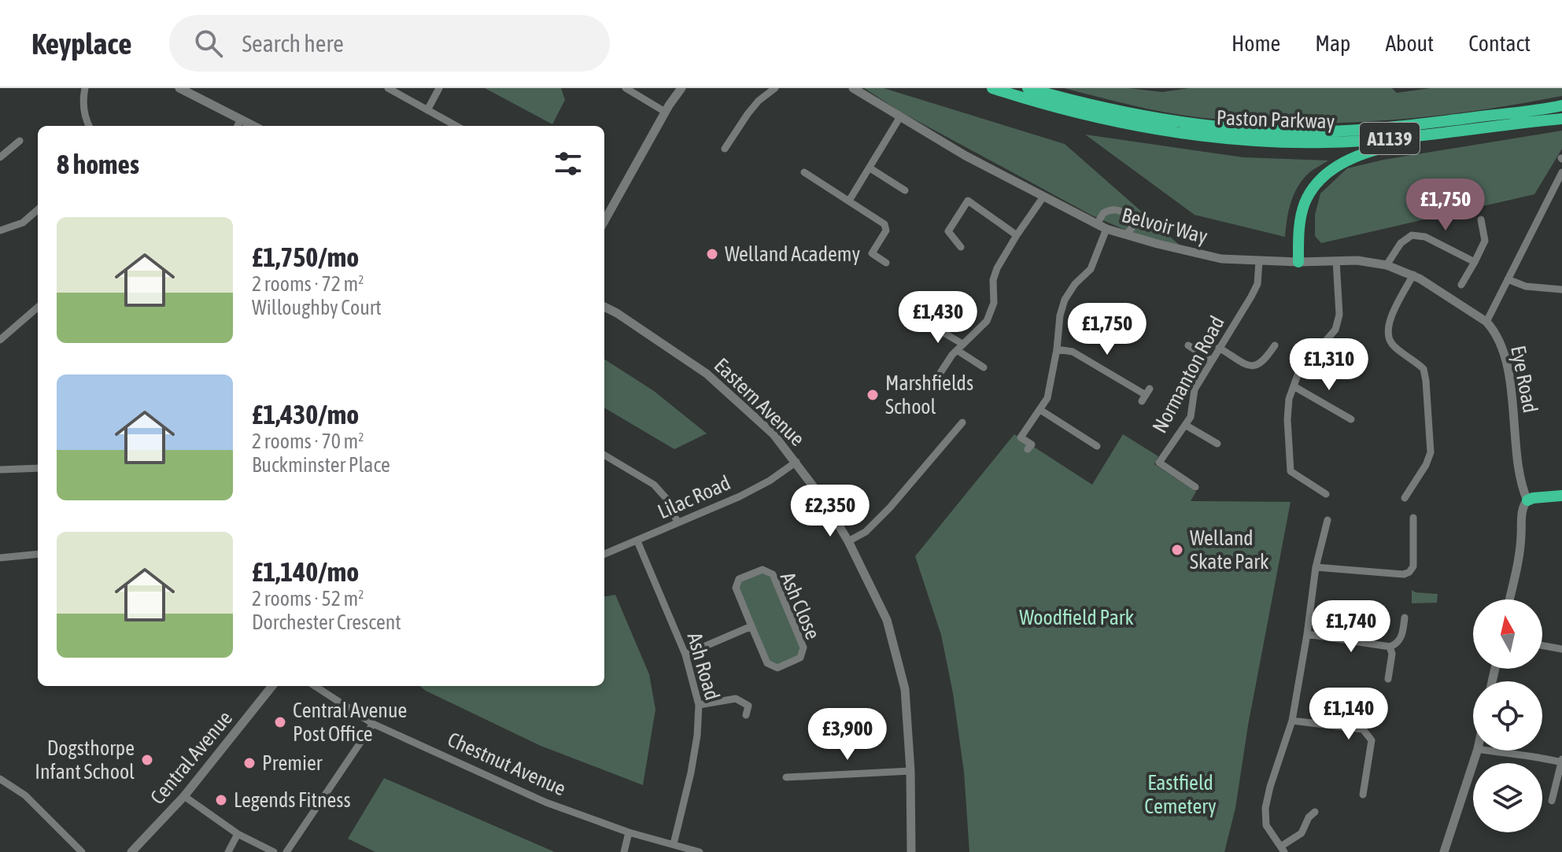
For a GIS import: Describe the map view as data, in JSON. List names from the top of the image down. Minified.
{"streets":{"highway":["Paston Parkway","A1139"],"street":["Belvoir Way","Normanton Road","Eye Road","Eastern Avenue","Lilac Road","Ash Close","Ash Road","Central Avenue","Chestnut Avenue"]},"crossings":[["Belvoir Way","Normanton Road"],["Belvoir Way","Eye Road"],["Eastern Avenue","Lilac Road"],["Lilac Road","Ash Road"],["Ash Road","Chestnut Avenue"]],"parks":["Woodfield Park","Eastfield Cemetery"],"places":["Welland Academy","Marshfields School","Welland Skate Park","Central Avenue Post Office","Dogsthorpe Infant School","Premier","Legends Fitness"],"north":"top","page":{"header":"Keyplace","search":"Search here","nav":["Home","Map","About","Contact"],"heading":"8 homes","price":["£1,750","£1,430","£1,750","£1,310","£2,350","£1,740","£1,140","£3,900"],"list":[{"name":"£1,750/mo","note":"2 rooms · 72 m² · Willoughby Court"},{"name":"£1,430/mo","note":"2 rooms · 70 m² · Buckminster Place"},{"name":"£1,140/mo","note":"2 rooms · 52 m² · Dorchester Crescent"}]}}
